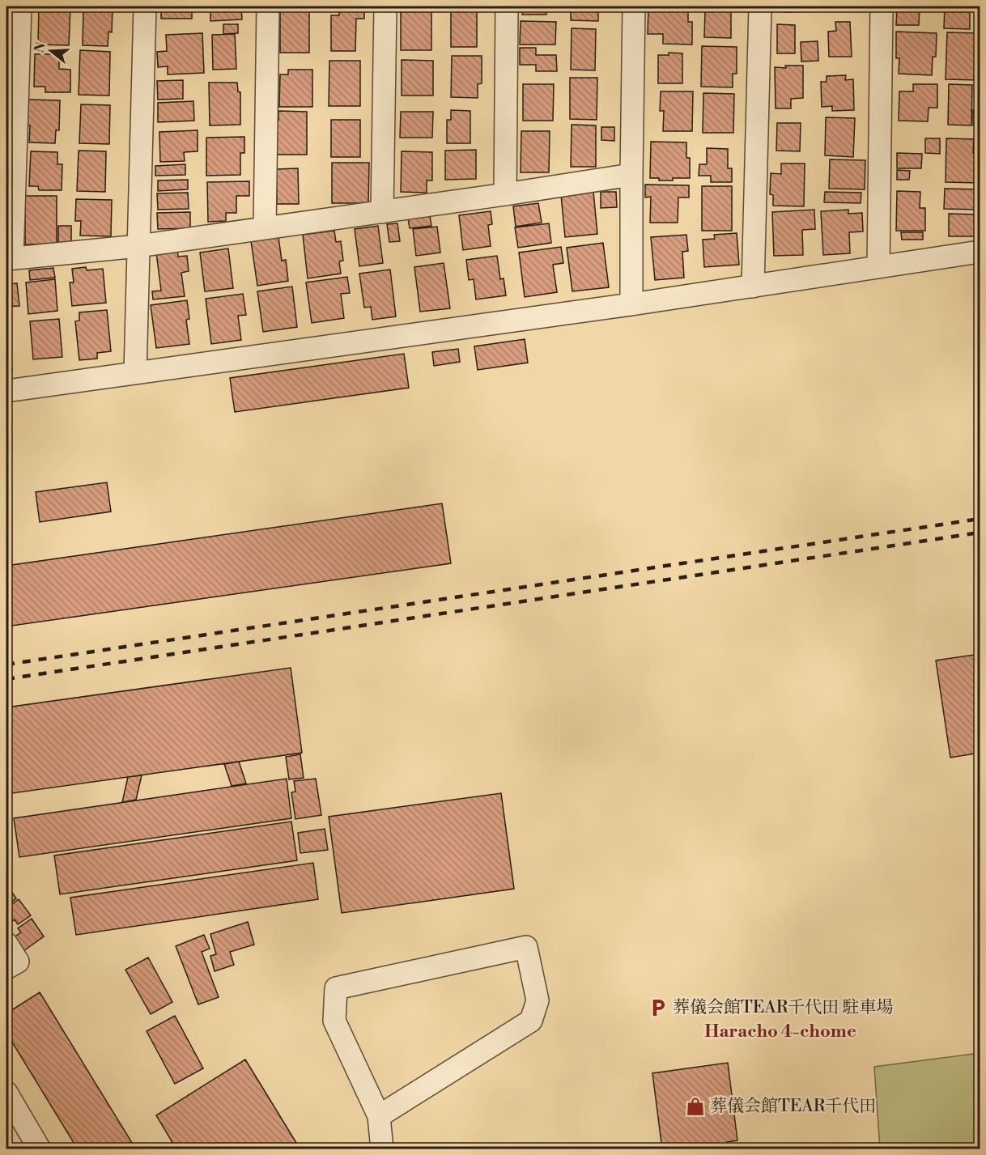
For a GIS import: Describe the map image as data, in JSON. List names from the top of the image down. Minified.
{"districts":["Haracho 4-chome"],"places":{"parking":["葬儀会館TEAR千代田 駐車場"],"shop":["葬儀会館TEAR千代田"]},"north":"left"}
